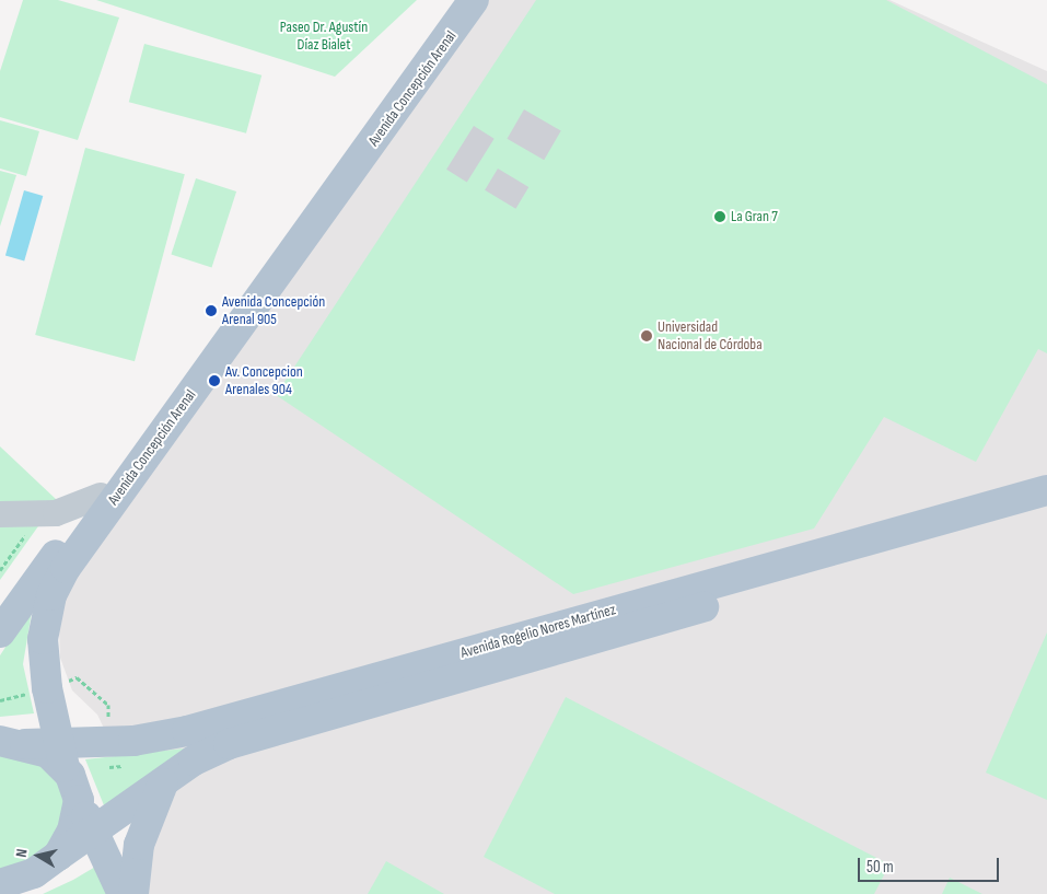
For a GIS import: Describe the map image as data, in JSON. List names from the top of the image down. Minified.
{"streets":{"main road":["Avenida Concepción Arenal","Avenida Rogelio Nores Martínez"]},"crossings":[["Avenida Concepción Arenal","Avenida Rogelio Nores Martínez"]],"parks":["Paseo Dr. Agustín Díaz Bialet"],"places":["La Gran 7","Avenida Concepción Arenal 905","Universidad Nacional de Córdoba","Av. Concepcion Arenales 904"],"scale_bar":"50 m","north":"left"}
